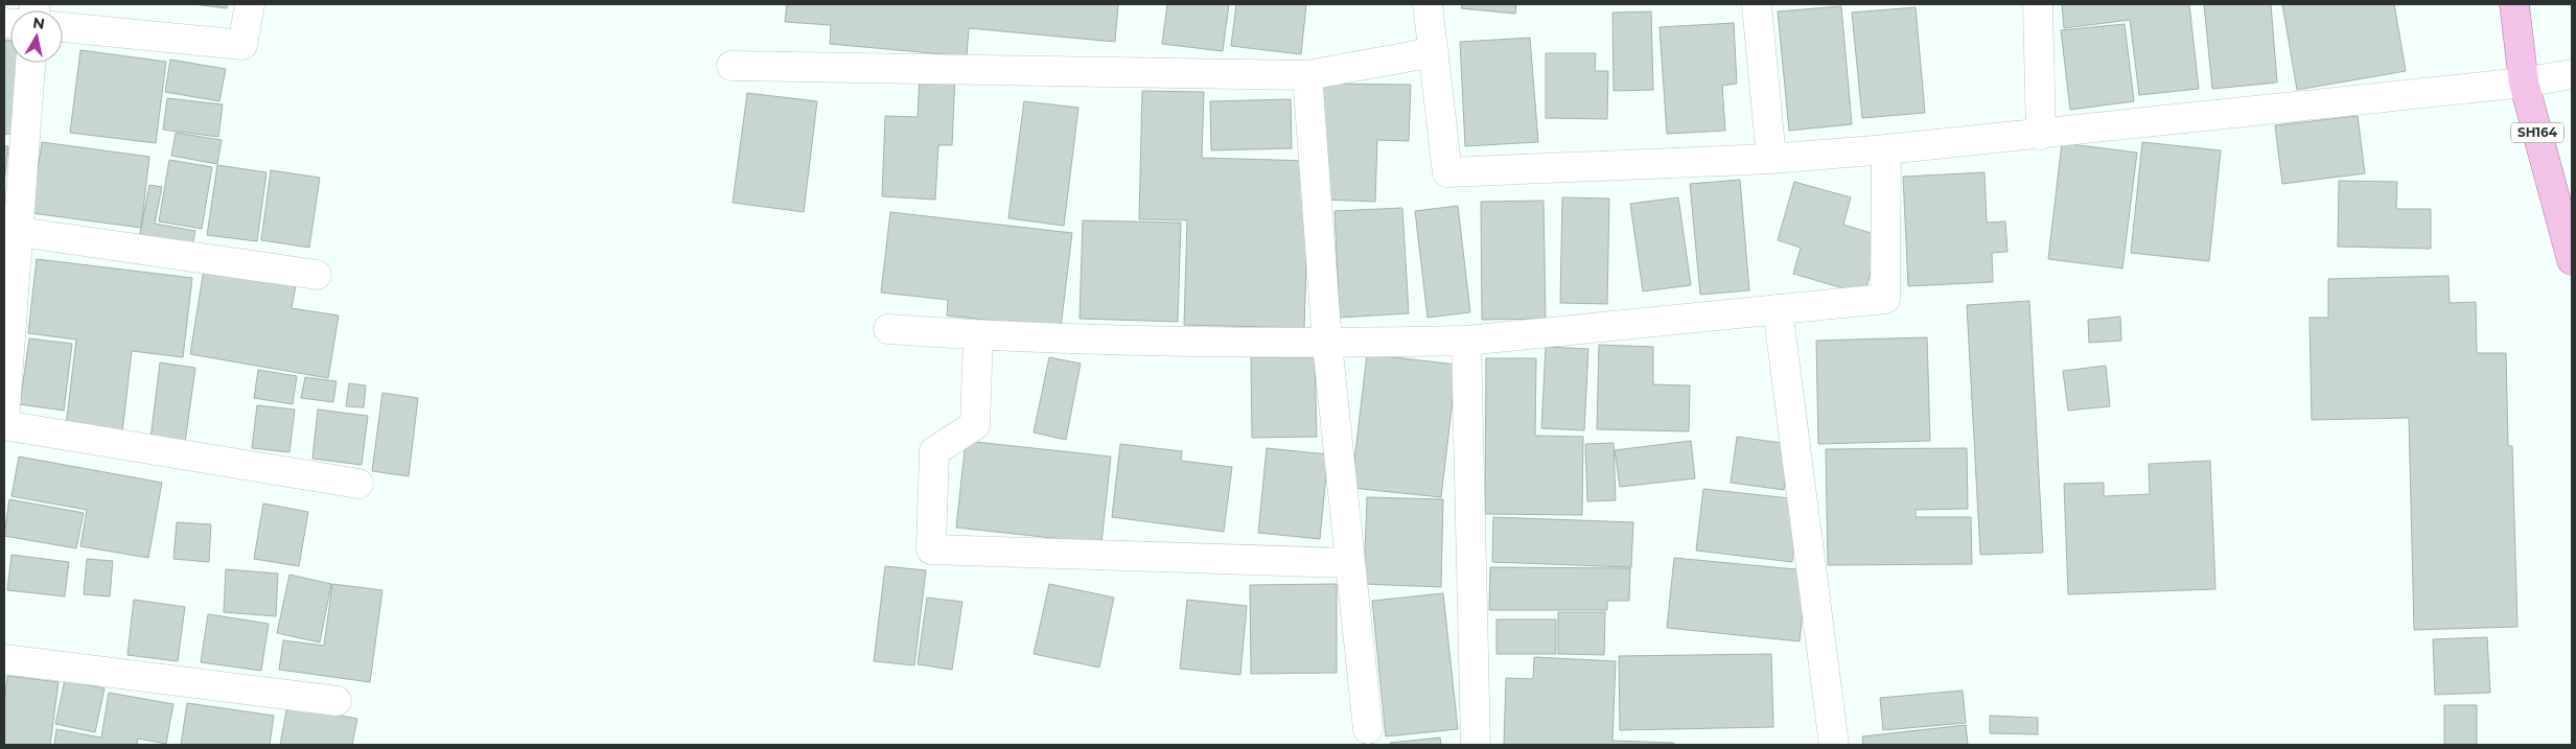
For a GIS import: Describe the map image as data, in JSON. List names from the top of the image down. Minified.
{"streets":{"main road":["SH164"]},"north":"top"}
